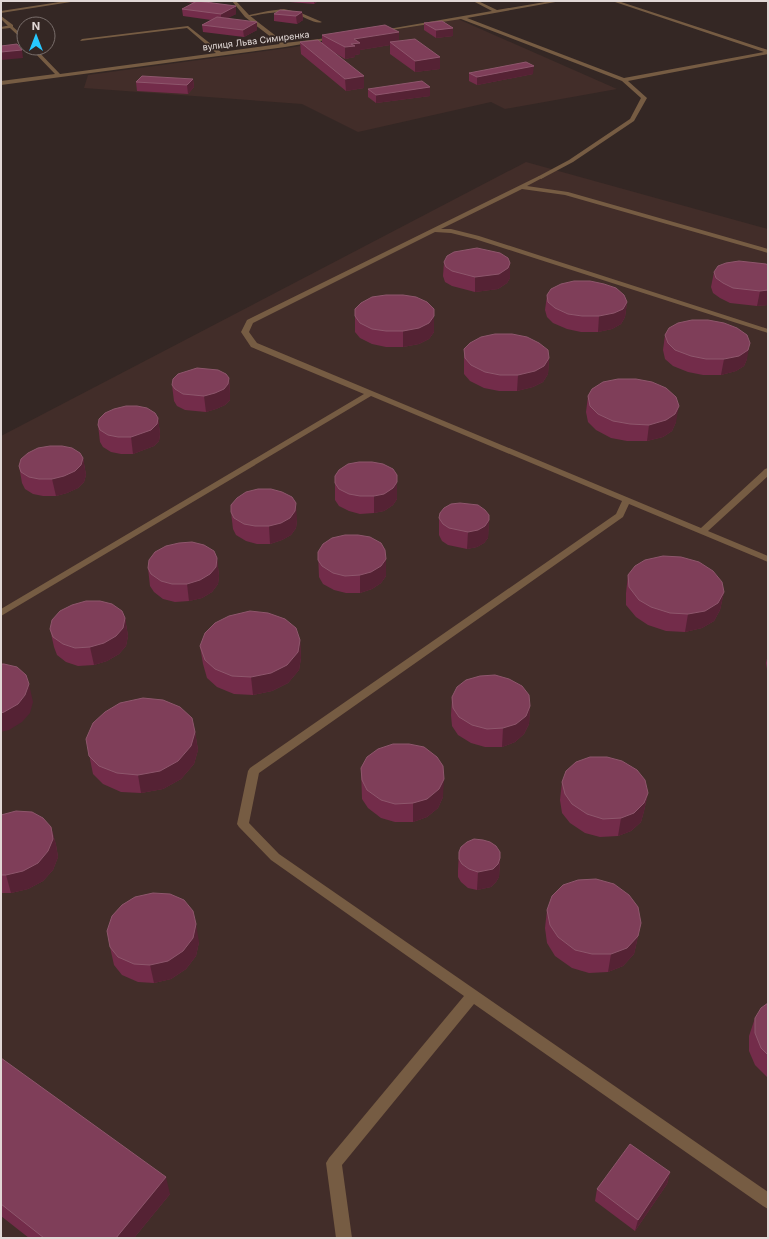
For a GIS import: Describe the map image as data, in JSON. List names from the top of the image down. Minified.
{"streets":{"street":["вулиця Льва Симиренка"]},"north":"top"}
